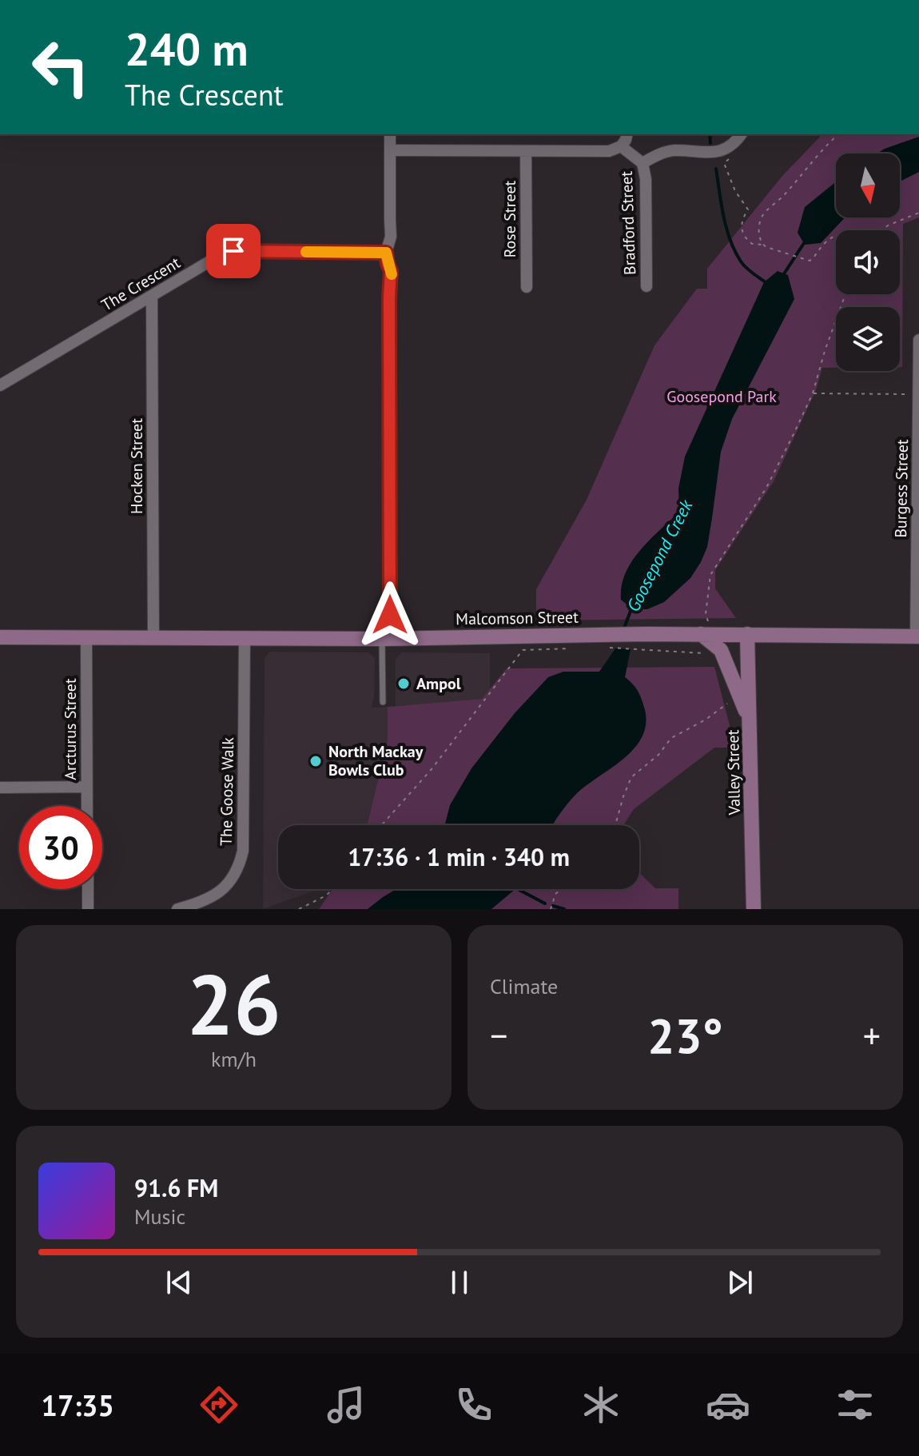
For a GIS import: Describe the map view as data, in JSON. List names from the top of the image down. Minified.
{"streets":{"main road":["Malcomson Street","Valley Street"],"street":["Rose Street","Bradford Street","The Crescent","Hocken Street","Burgess Street","Arcturus Street","The Goose Walk"]},"crossings":[["The Crescent","Hocken Street"],["Hocken Street","Malcomson Street"],["Burgess Street","Malcomson Street"],["Malcomson Street","Arcturus Street"],["Malcomson Street","Valley Street"],["Malcomson Street","The Goose Walk"]],"water":["Goosepond Creek"],"parks":["Goosepond Park"],"places":["Ampol","North Mackay Bowls Club"],"north":"bottom","page":{"turn":["240 m","The Crescent"],"limit":"30","trip":"17:36 · 1 min · 340 m","tile":[["26","km/h"],"Climate"],"heat":["−","23°","+"],"song":["91.6 FM","Music"],"tabs":"17:35"}}
